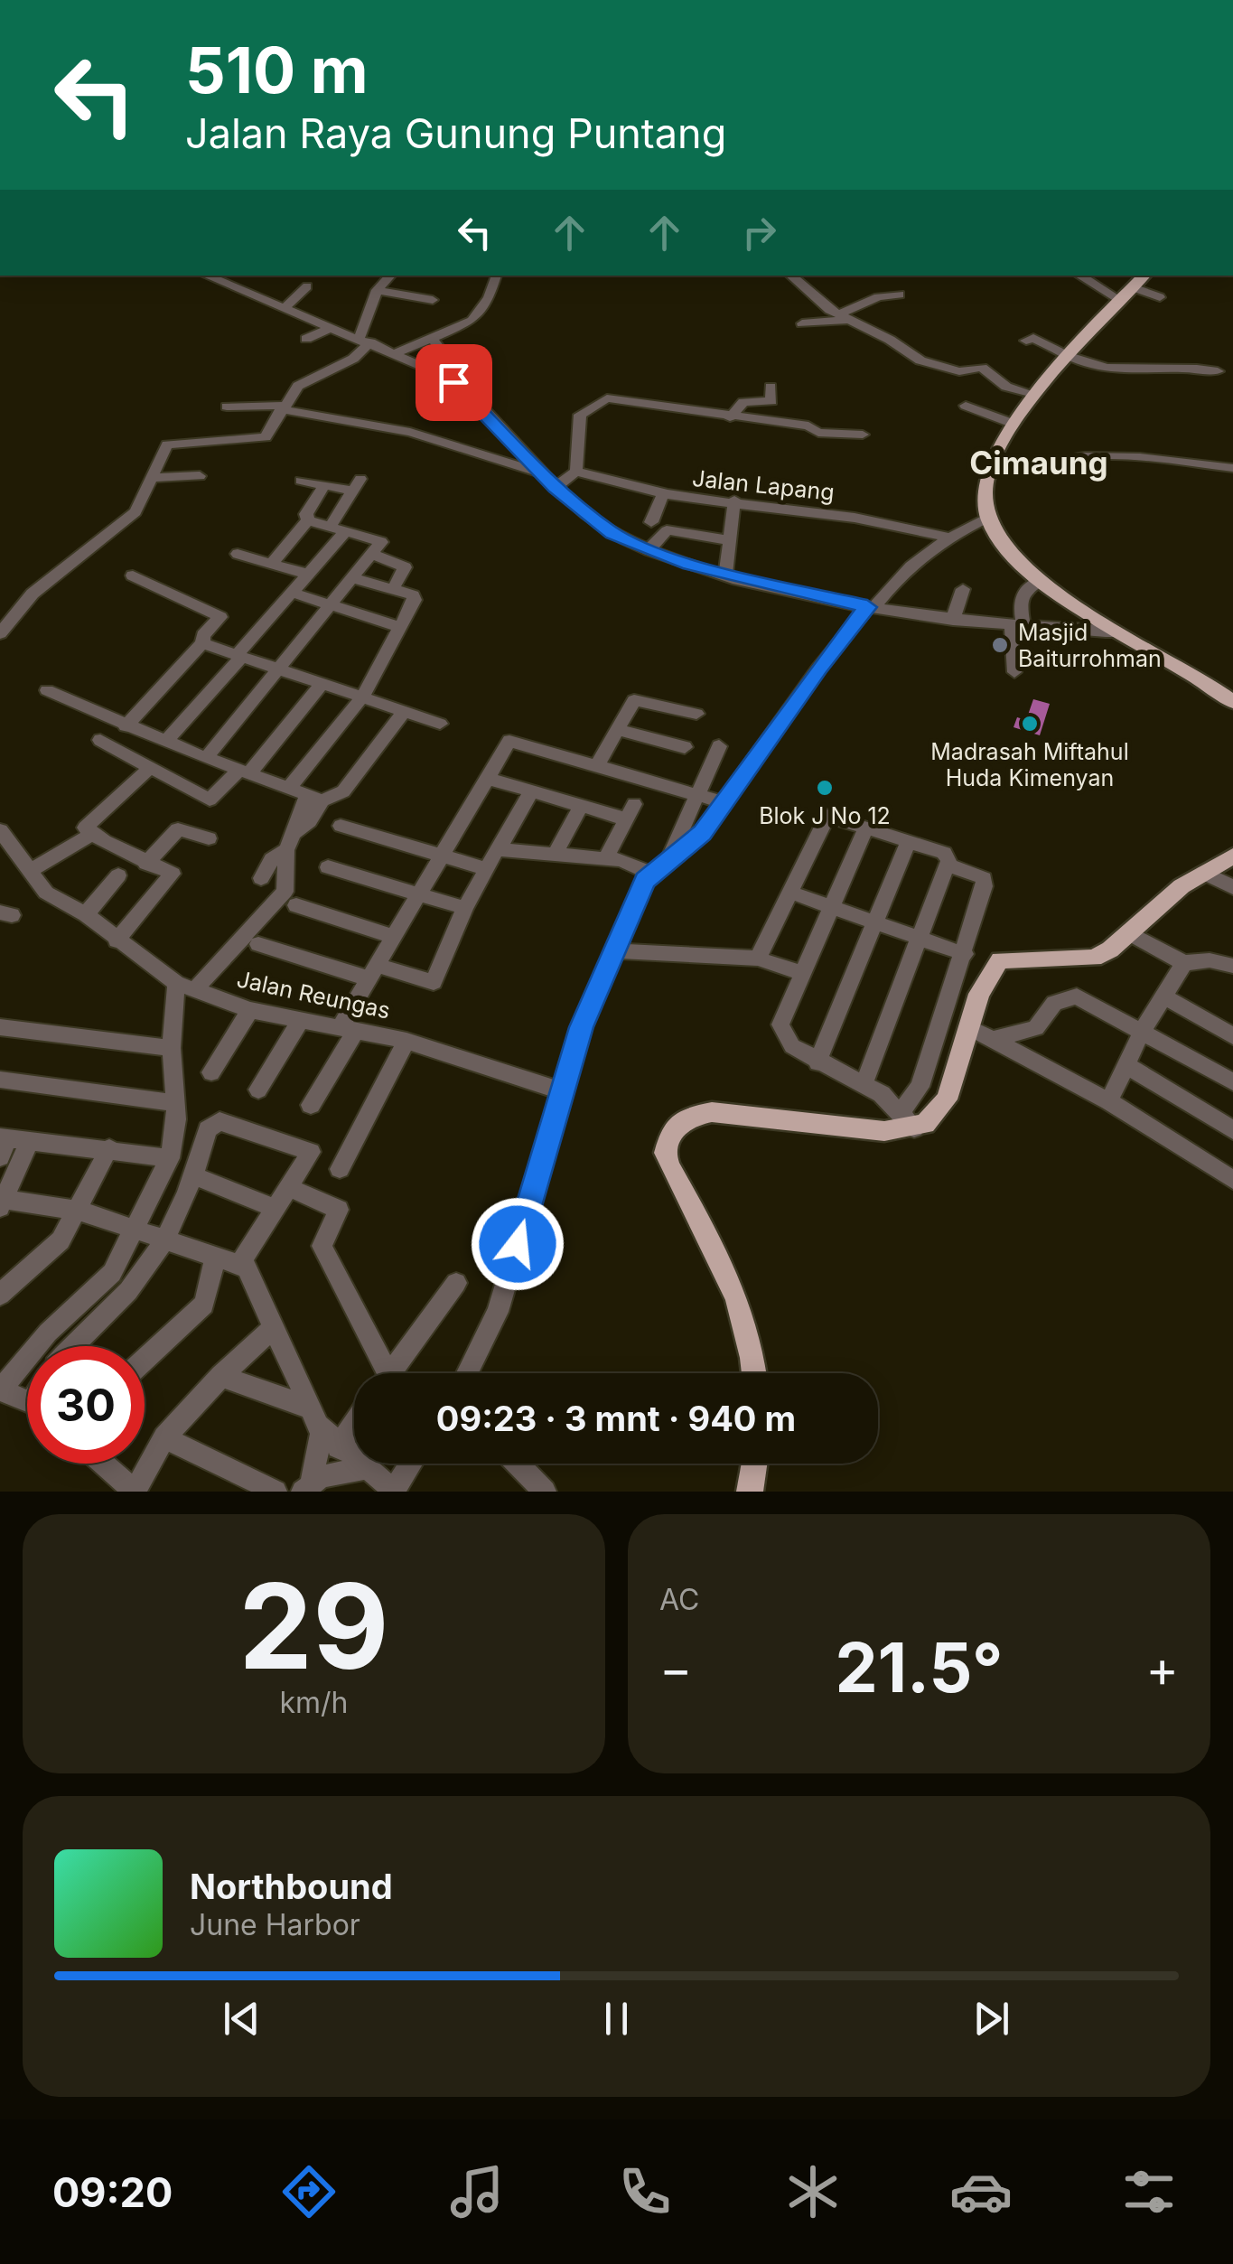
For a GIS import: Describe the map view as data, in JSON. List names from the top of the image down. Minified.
{"streets":{"street":["Jalan Lapang","Jalan Reungas"]},"districts":["Cimaung"],"places":["Masjid Baiturrohman","Madrasah Miftahul Huda Kimenyan","Blok J No 12"],"page":{"turn":["510 m","Jalan Raya Gunung Puntang"],"limit":"30","trip":"09:23 · 3 mnt · 940 m","tile":[["29","km/h"],"AC"],"heat":["−","21.5°","+"],"song":["Northbound","June Harbor"],"tabs":"09:20"}}
